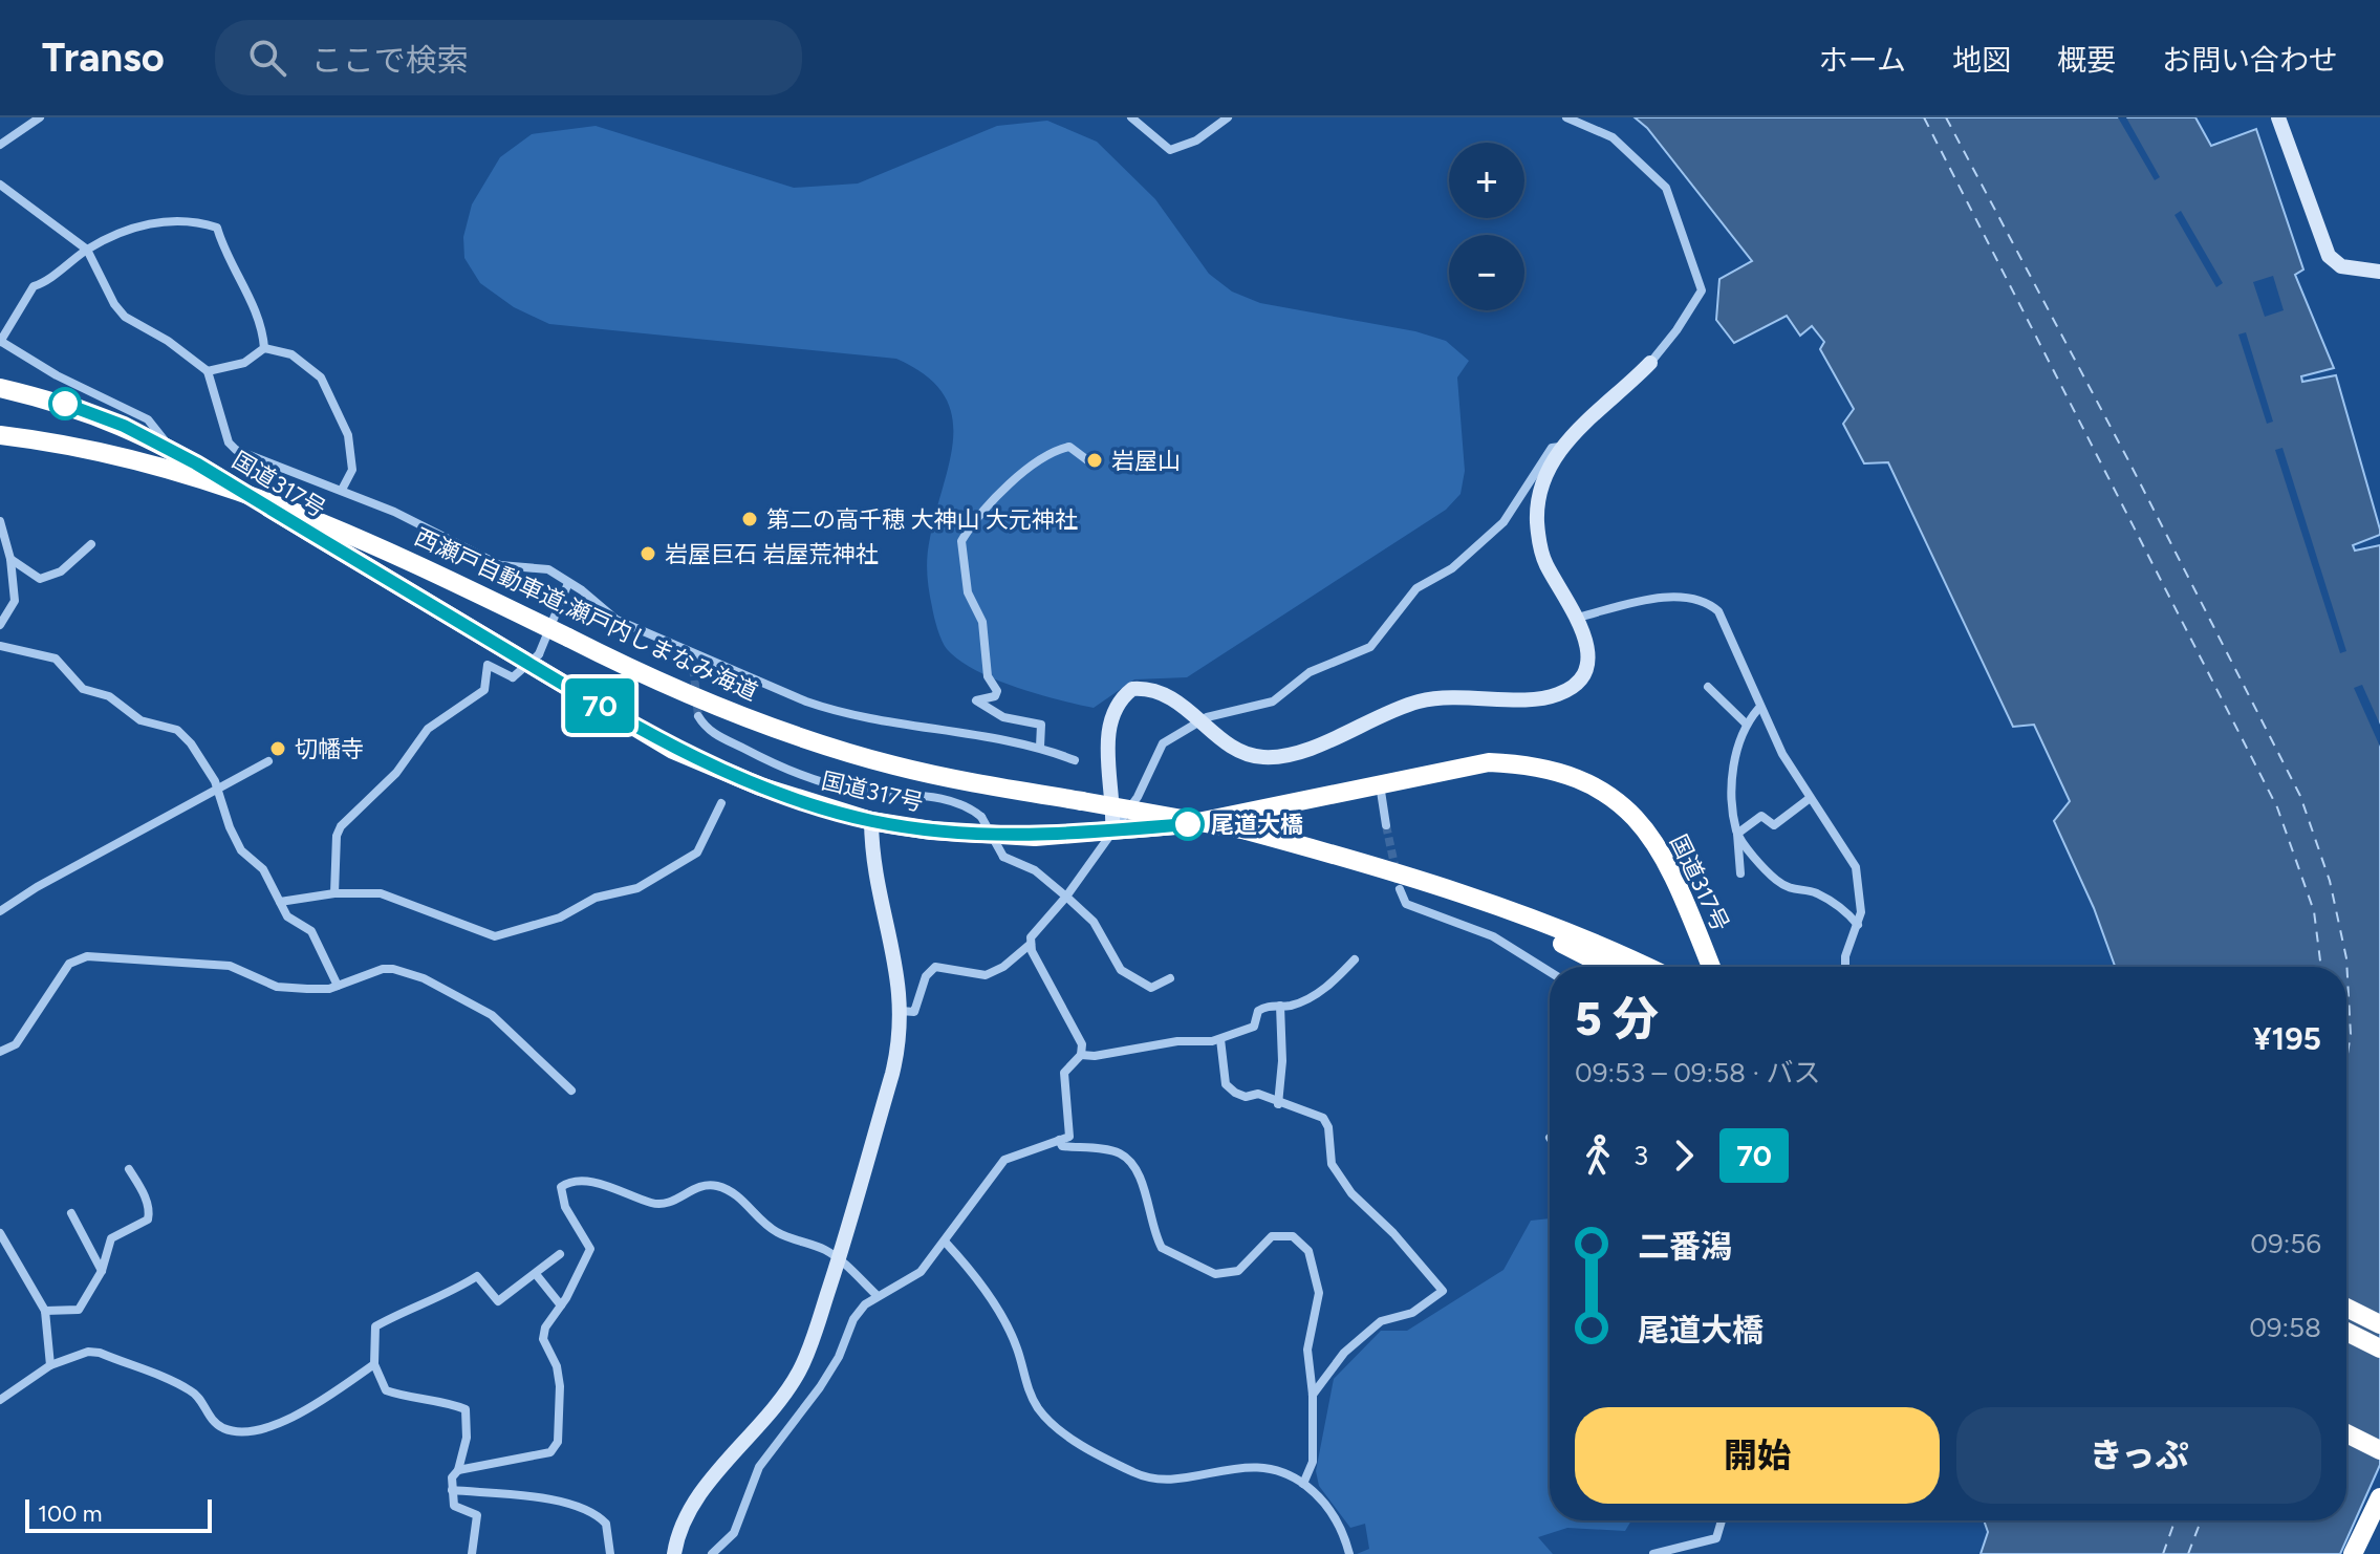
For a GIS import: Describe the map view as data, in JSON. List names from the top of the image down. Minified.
{"streets":{"highway":["国道317号","西瀬戸自動車道;瀬戸内しまなみ海道"]},"places":["岩屋山","第二の高千穂 大神山 大元神社","岩屋巨石 岩屋荒神社","切幡寺","尾道大橋"],"lines":["bus line 70"],"scale_bar":"100 m","page":{"header":"Transo","search":"ここで検索","nav":["ホーム","地図","概要","お問い合わせ"],"on_map":"70","map_buttons":["+","−"],"heading":["5 分","09:53 – 09:58 · バス","¥195"],"legs":["3","70"],"list":[{"name":"二番潟","value":"09:56"},{"name":"尾道大橋","value":"09:58"}],"buttons":["開始","きっぷ"],"scale":"100 m"}}
